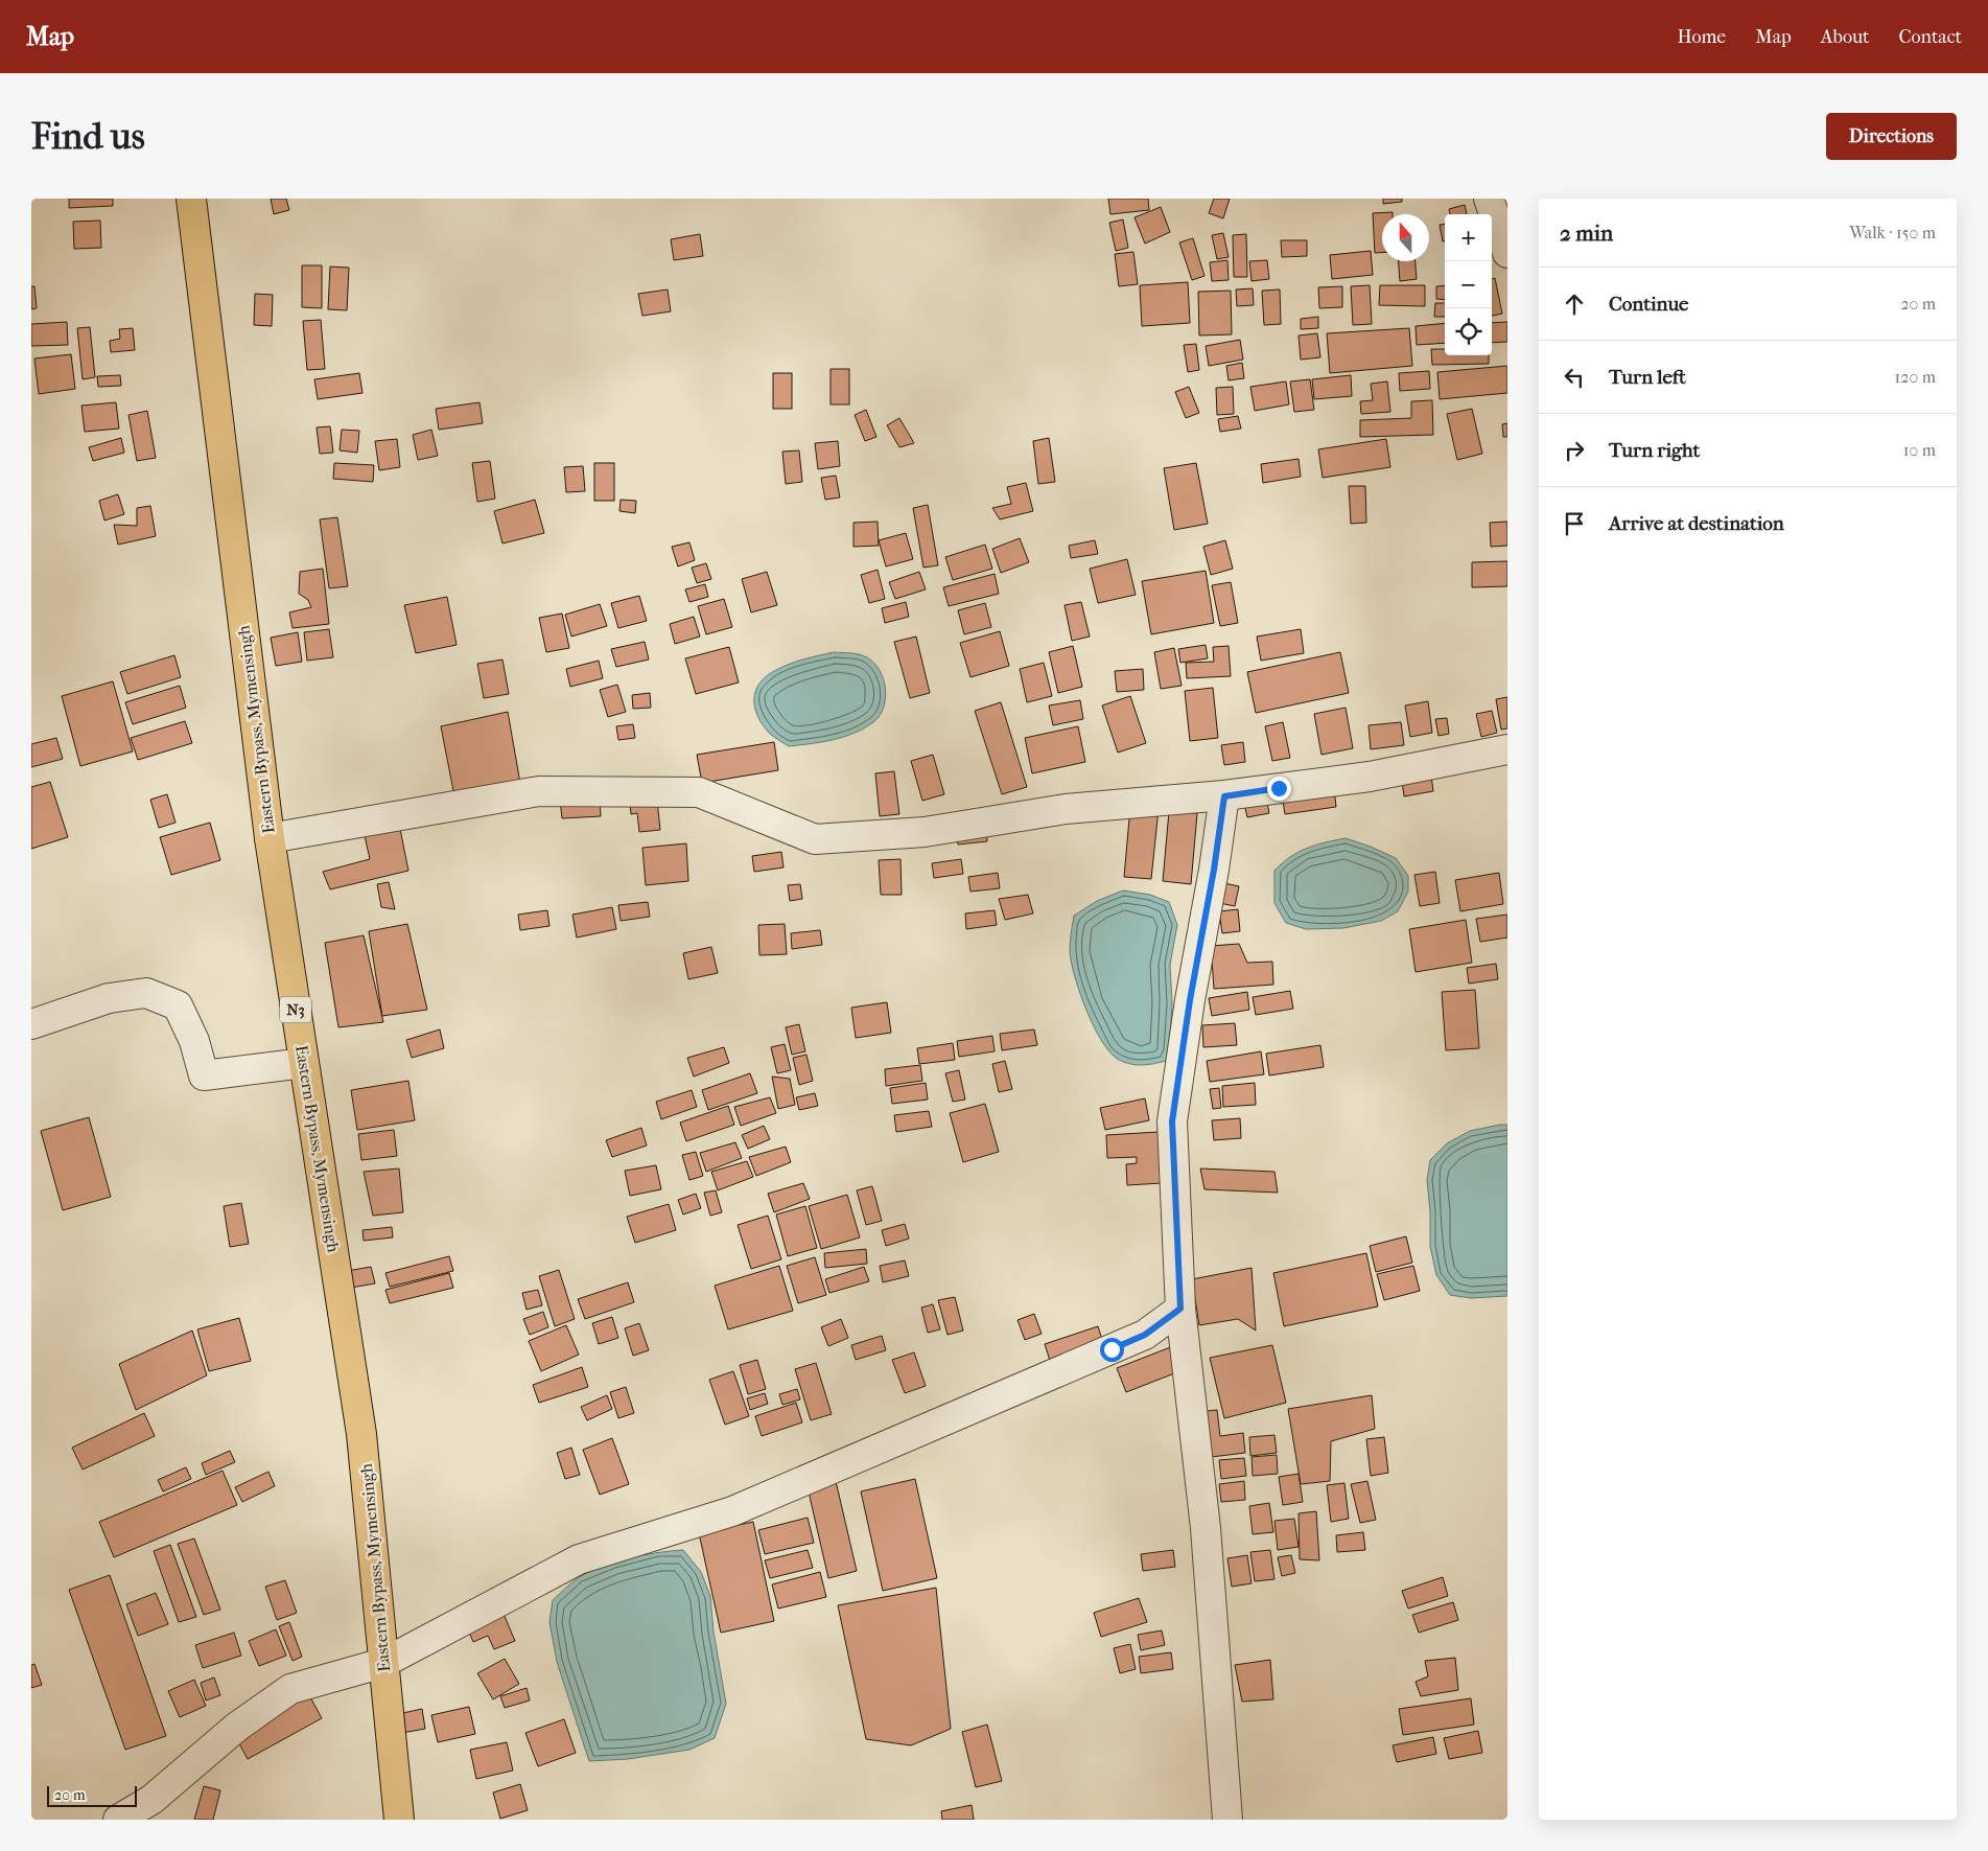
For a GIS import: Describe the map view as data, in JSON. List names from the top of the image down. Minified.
{"streets":{"highway":["Eastern Bypass, Mymensingh","N3"]},"scale_bar":"20 m","north":"top","page":{"header":"Map","nav":["Home","Map","About","Contact"],"buttons":"Directions","title":"Find us","heading":["2 min","Walk · 150 m"],"map_buttons":["+","−"],"list":[["Continue","20 m"],["Turn left","120 m"],["Turn right","10 m"],"Arrive at destination"],"scale":"20 m"}}
